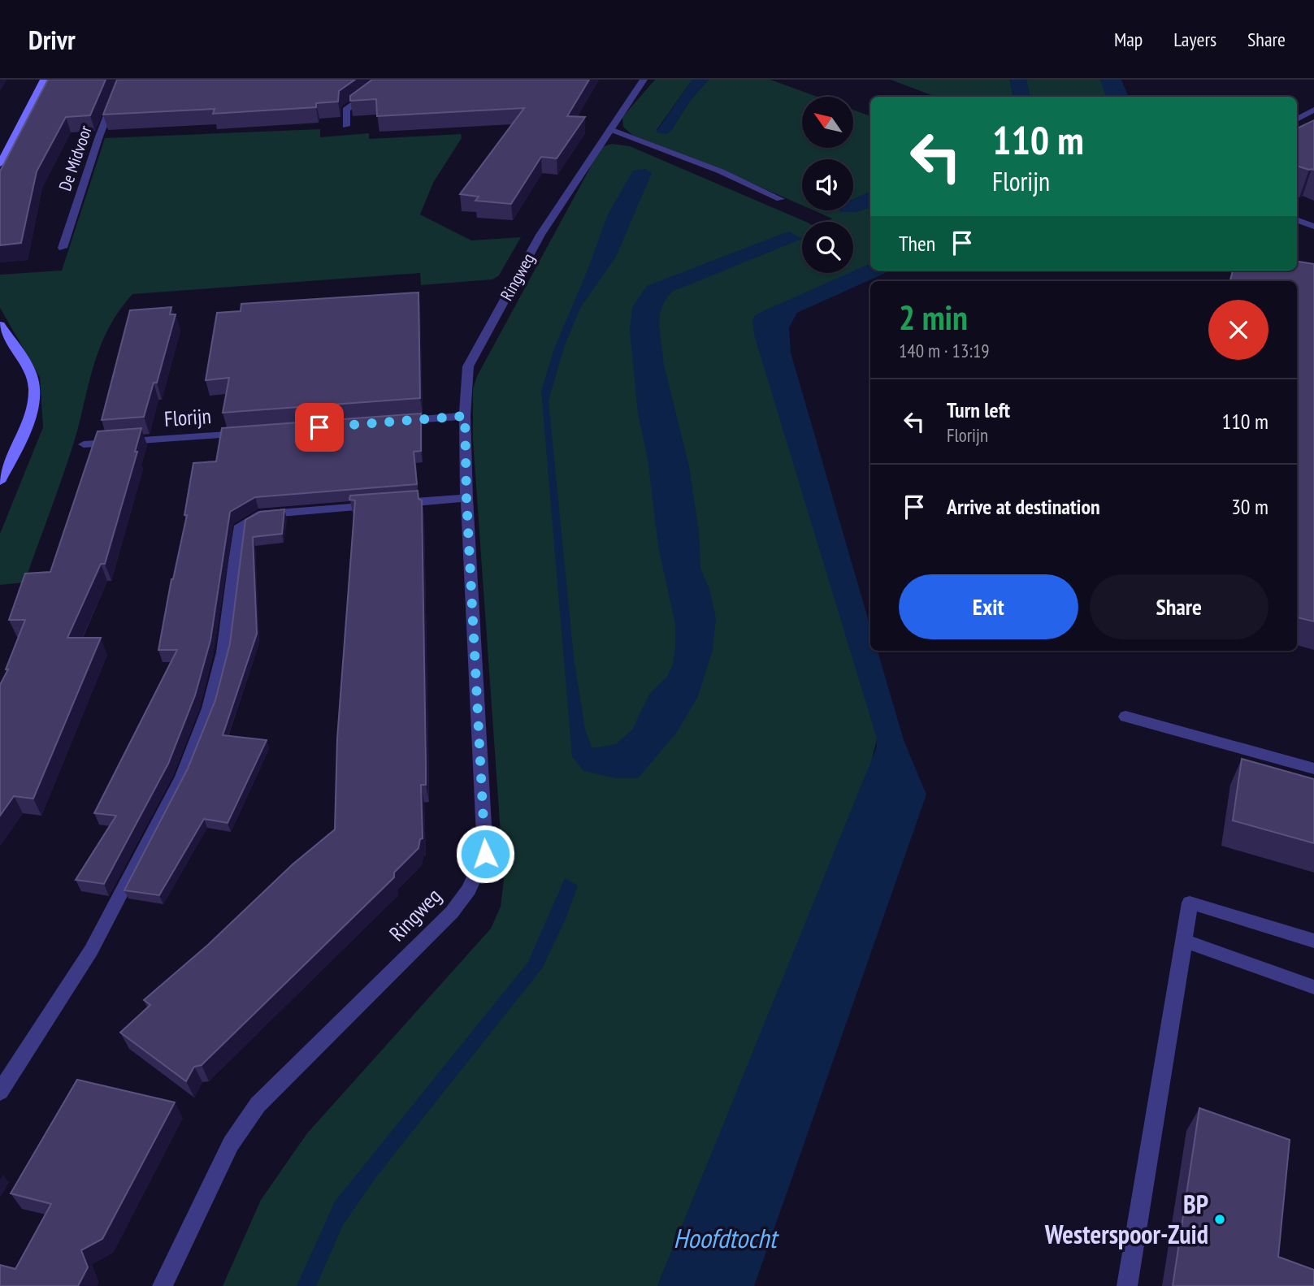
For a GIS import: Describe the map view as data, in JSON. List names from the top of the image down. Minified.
{"streets":{"street":["De Midvoor","Ringweg","Florijn"]},"water":["Hoofdtocht"],"places":["BP Westerspoor-Zuid"],"north":"top left","page":{"header":"Drivr","nav":["Map","Layers","Share"],"turn":["110 m","Florijn"],"then":"Then","heading":["2 min","140 m · 13:19"],"list":[{"name":"Turn left","note":"Florijn","value":"110 m"},{"name":"Arrive at destination","value":"30 m"}],"buttons":["Exit","Share"]}}
